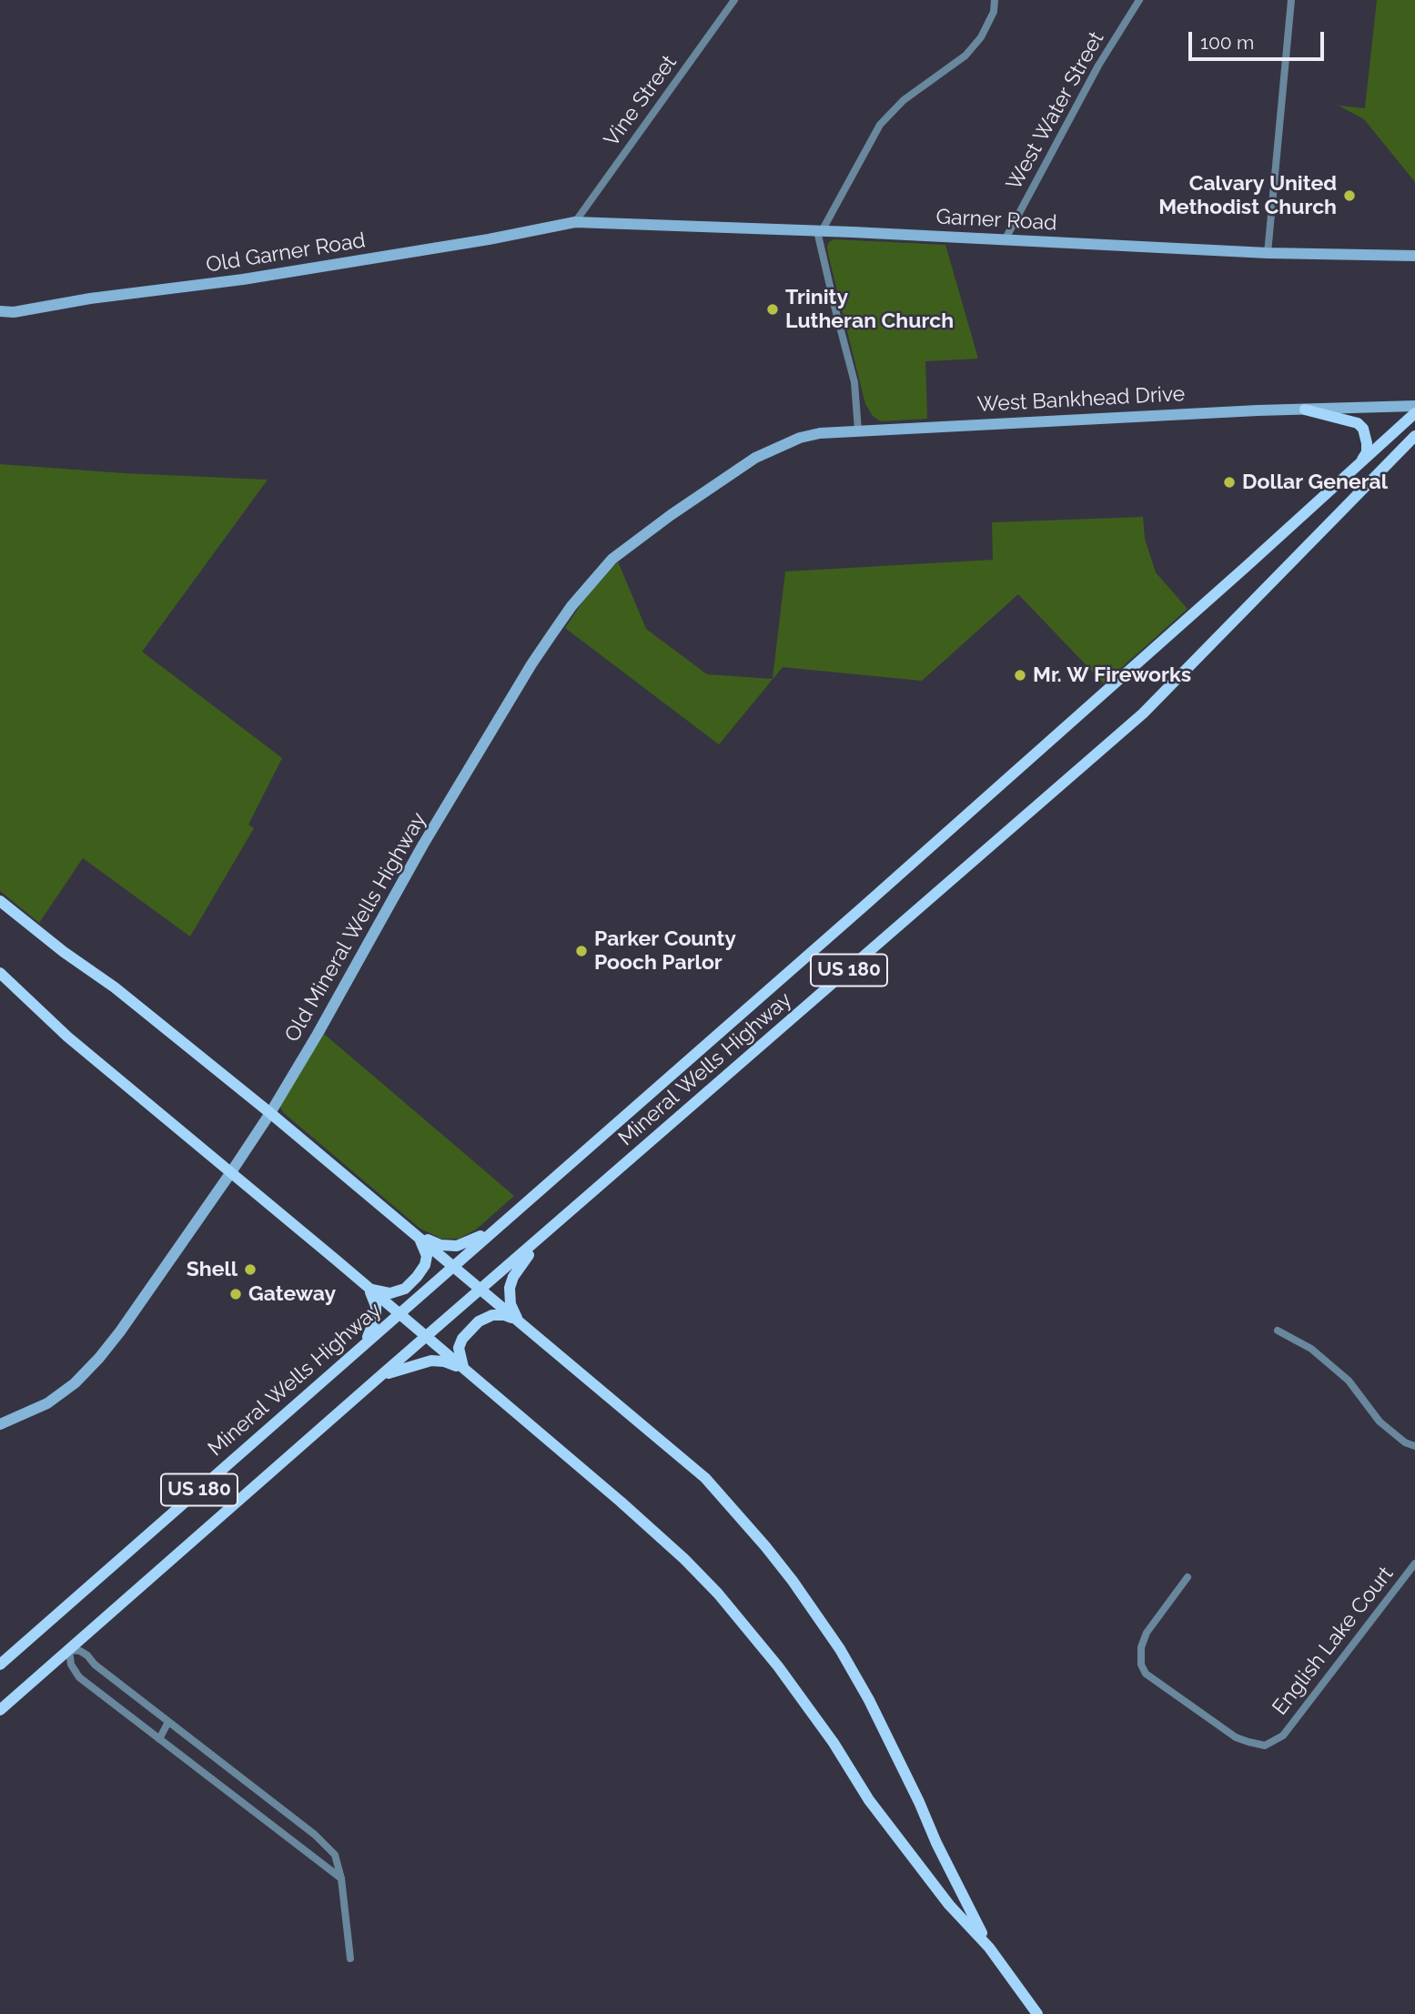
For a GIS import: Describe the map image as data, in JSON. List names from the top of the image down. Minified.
{"streets":{"main road":["US 180","Mineral Wells Highway"],"street":["Vine Street","West Water Street","Garner Road","Old Garner Road","West Bankhead Drive","Old Mineral Wells Highway","English Lake Court"]},"crossings":[["Vine Street","Garner Road"],["Vine Street","Old Garner Road"],["West Water Street","Garner Road"],["Garner Road","Old Garner Road"],["West Bankhead Drive","Old Mineral Wells Highway"]],"places":["Calvary United Methodist Church","Trinity Lutheran Church","Dollar General","Mr. W Fireworks","Parker County Pooch Parlor","Shell","Gateway"],"scale_bar":"100 m"}
